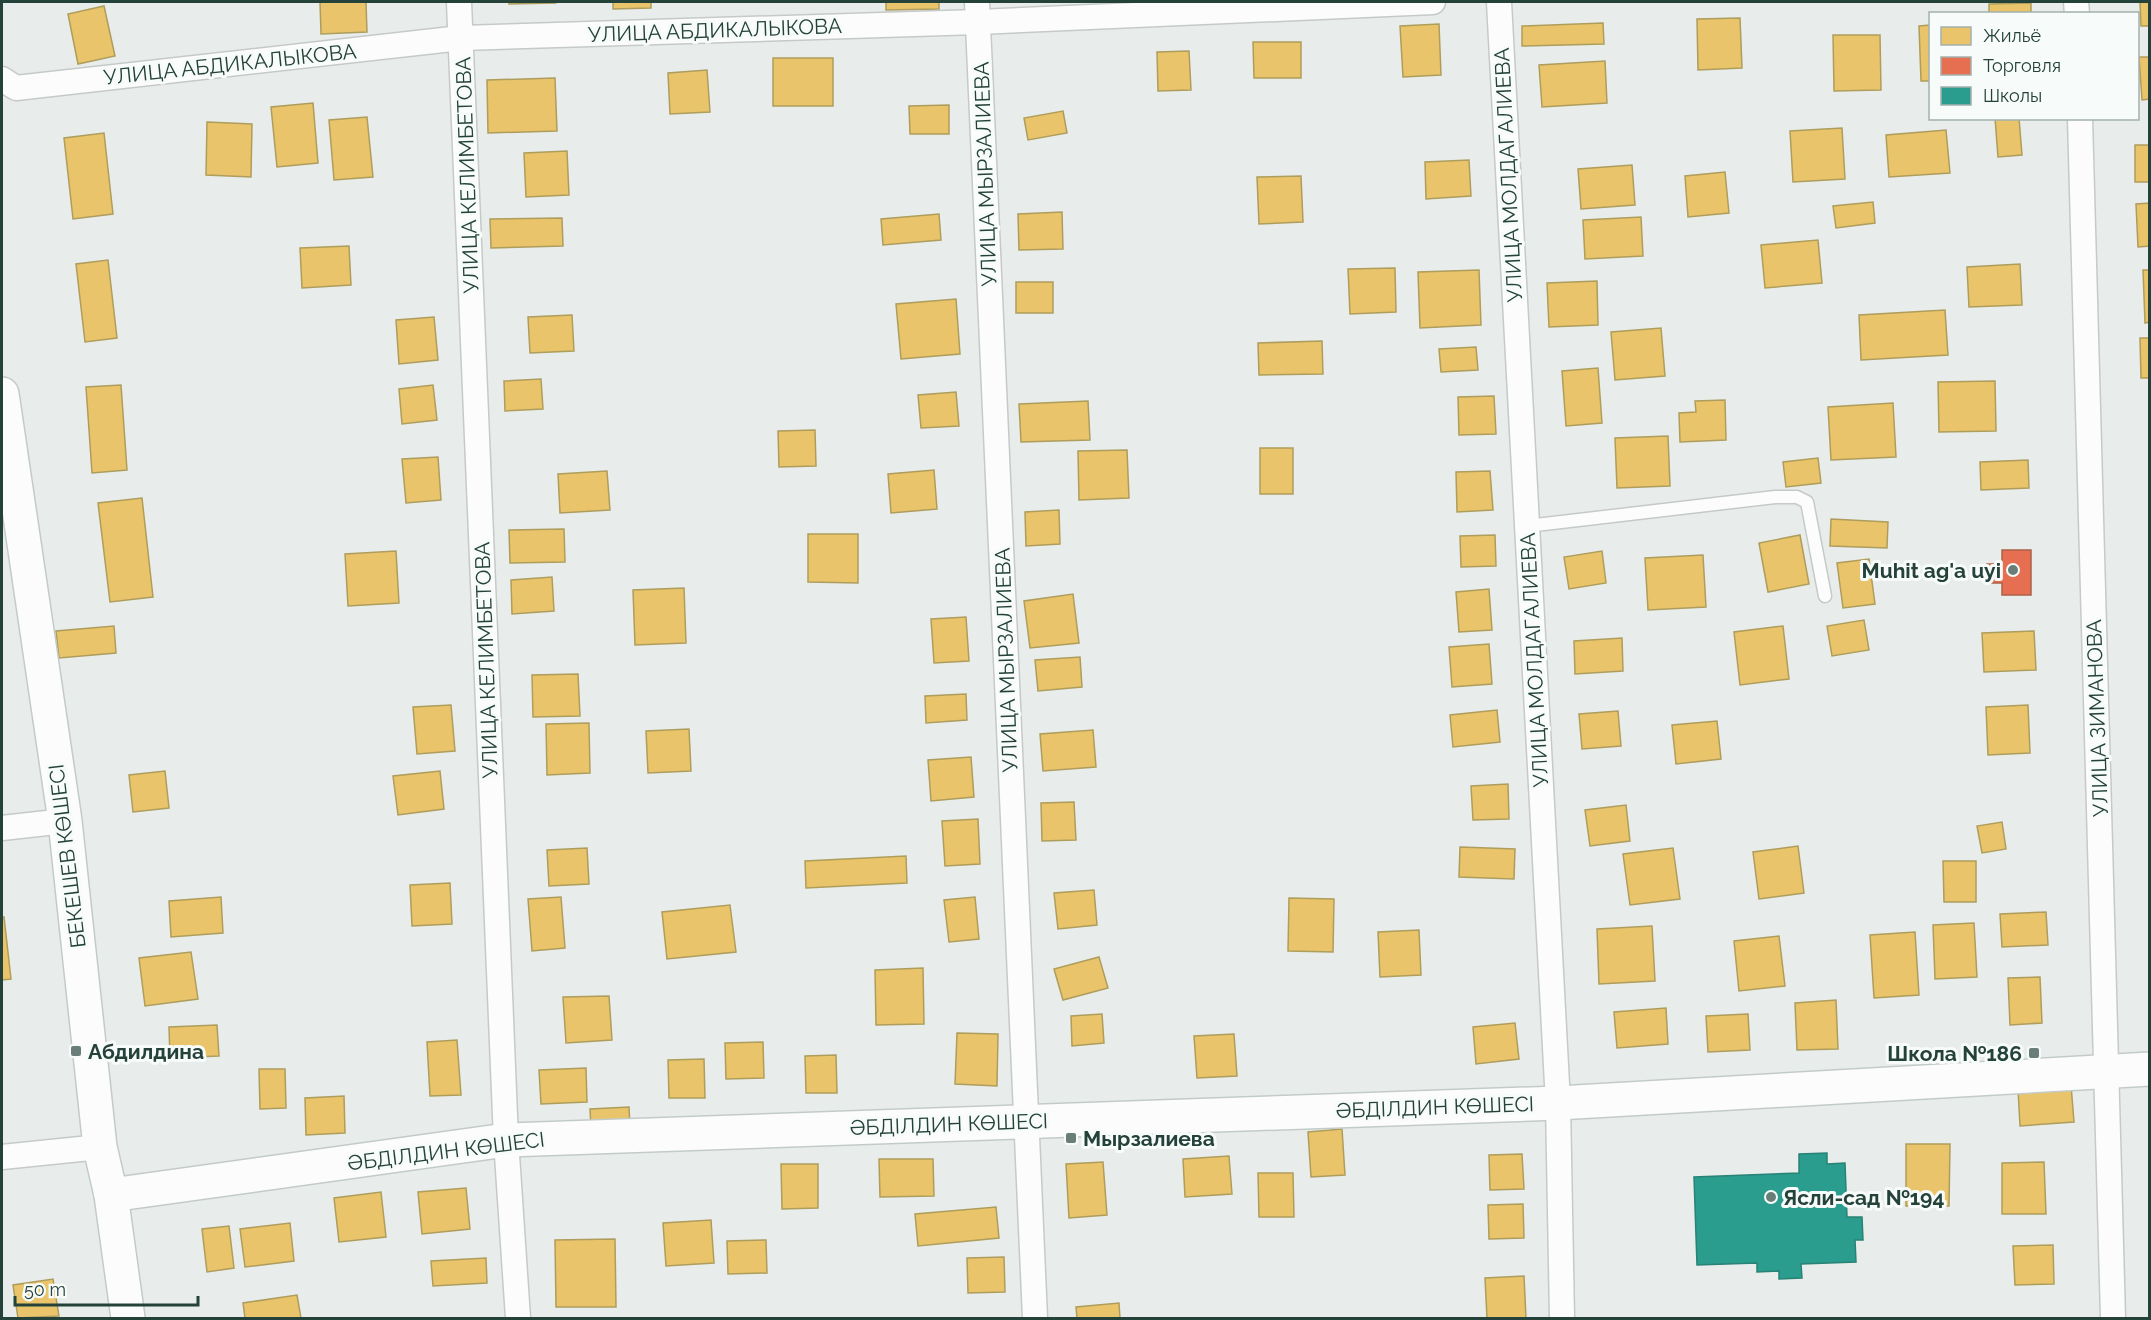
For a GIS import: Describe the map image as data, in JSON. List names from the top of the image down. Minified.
{"streets":{"main road":["БЕКЕШЕВ КӨШЕСІ","ӘБДІЛДИН КӨШЕСІ"],"street":["УЛИЦА АБДИКАЛЫКОВА","УЛИЦА МЫРЗАЛИЕВА","УЛИЦА КЕЛИМБЕТОВА","УЛИЦА МОЛДАГАЛИЕВА","УЛИЦА ЗИМАНОВА"]},"crossings":[["УЛИЦА АБДИКАЛЫКОВА","УЛИЦА МЫРЗАЛИЕВА"],["УЛИЦА АБДИКАЛЫКОВА","УЛИЦА КЕЛИМБЕТОВА"],["УЛИЦА МЫРЗАЛИЕВА","ӘБДІЛДИН КӨШЕСІ"],["УЛИЦА КЕЛИМБЕТОВА","ӘБДІЛДИН КӨШЕСІ"],["УЛИЦА МОЛДАГАЛИЕВА","ӘБДІЛДИН КӨШЕСІ"],["УЛИЦА ЗИМАНОВА","ӘБДІЛДИН КӨШЕСІ"],["БЕКЕШЕВ КӨШЕСІ","ӘБДІЛДИН КӨШЕСІ"]],"places":{"other":["Muhit ag'a uyi","Ясли-сад №194"],"transit":["Абдилдина","Школа №186","Мырзалиева"]},"legend":["Жильё","Торговля","Школы"],"scale_bar":"50 m"}
